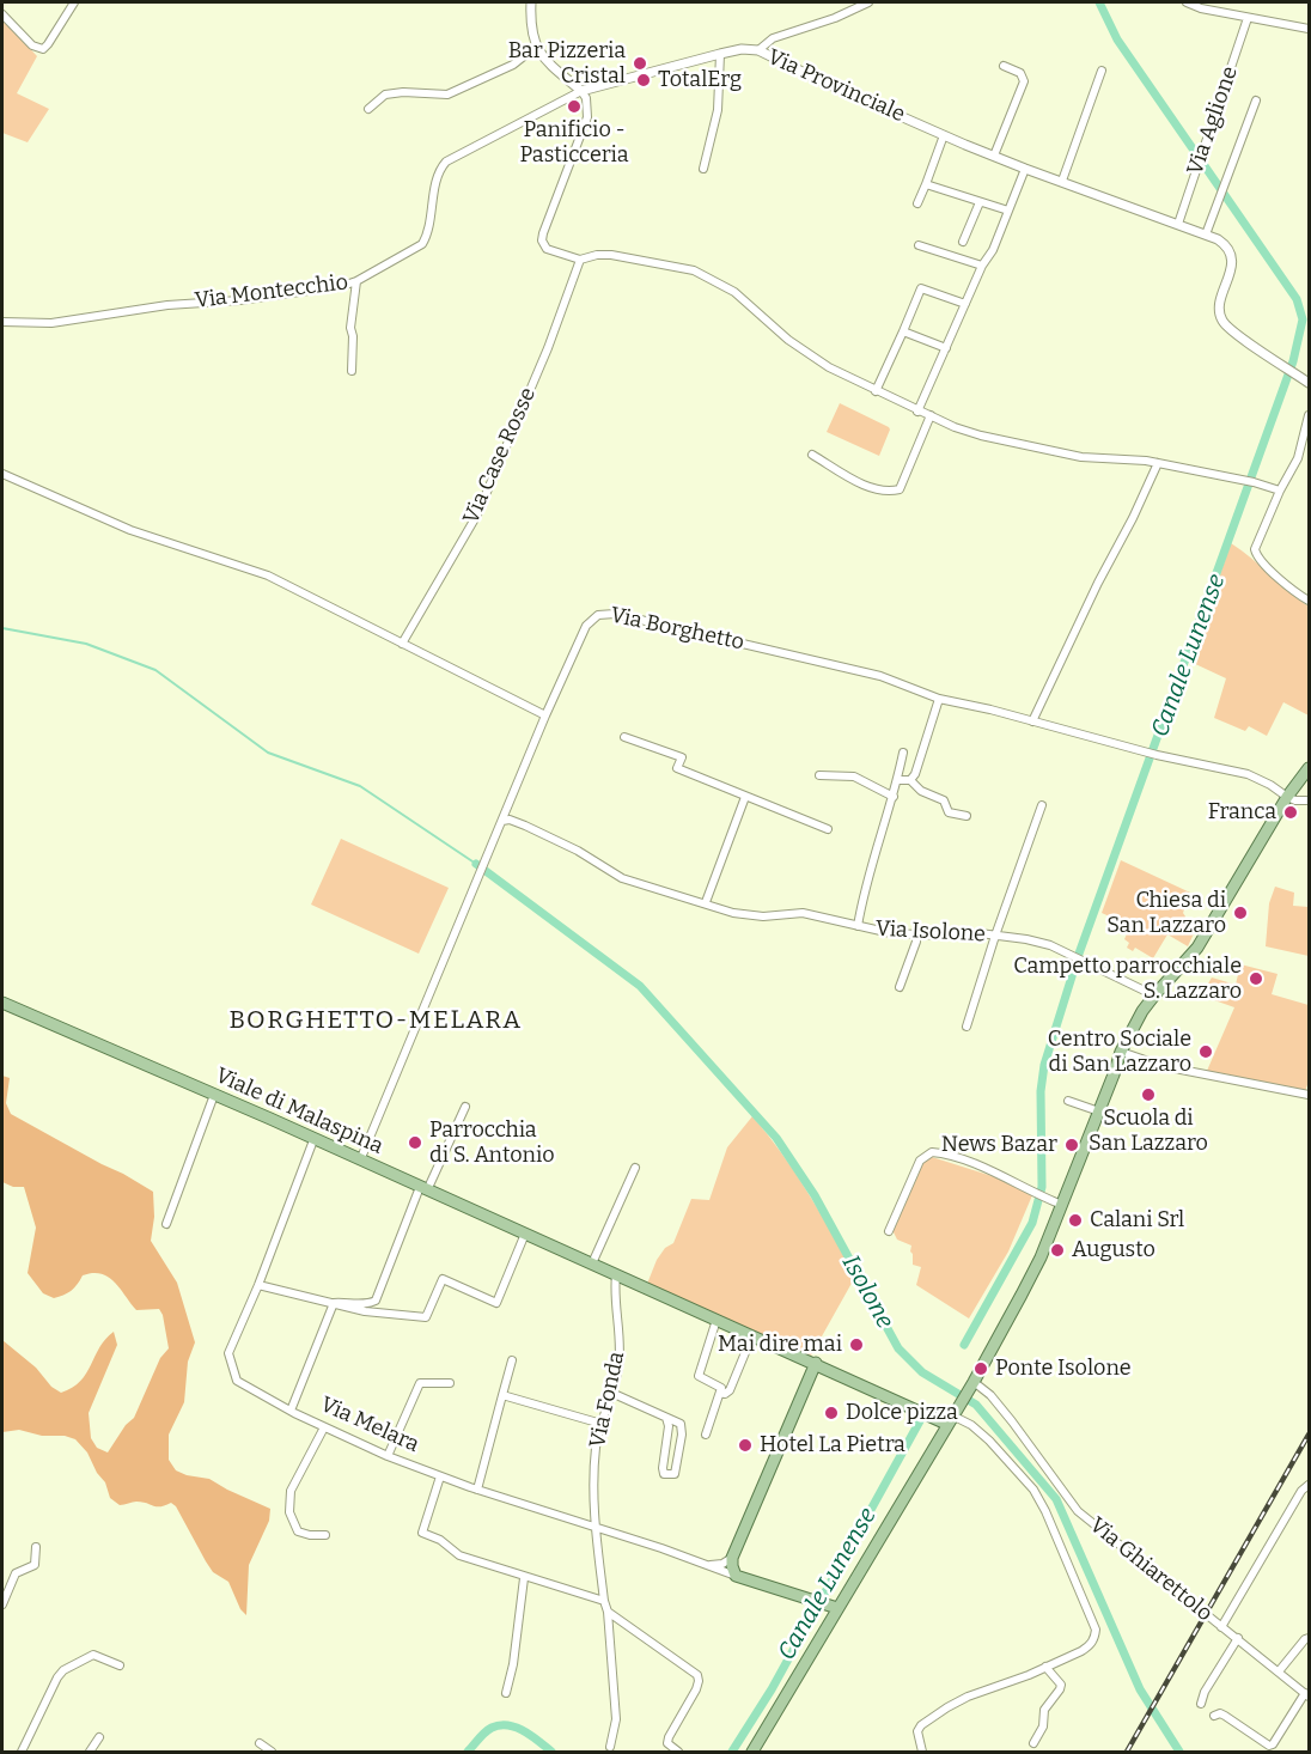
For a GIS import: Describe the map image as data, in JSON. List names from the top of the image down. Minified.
{"streets":{"main road":["Viale di Malaspina","Via Melara"],"street":["Via Provinciale","Via Aglione","Via Montecchio","Via Case Rosse","Via Borghetto","Via Isolone","Via Fonda","Via Ghiarettolo"]},"crossings":[["Via Provinciale","Via Aglione"],["Via Provinciale","Via Montecchio"],["Via Borghetto","Via Isolone"],["Via Borghetto","Viale di Malaspina"],["Viale di Malaspina","Via Fonda"],["Viale di Malaspina","Via Melara"],["Via Fonda","Via Melara"]],"districts":["BORGHETTO-MELARA"],"water":["Canale Lunense","Isolone"],"places":["Bar Pizzeria Cristal","TotalErg","Panificio - Pasticceria","Franca","Chiesa di San Lazzaro","Campetto parrocchiale S. Lazzaro","Centro Sociale di San Lazzaro","Scuola di San Lazzaro","Parrocchia di S. Antonio","News Bazar","Calani Srl","Augusto","Mai dire mai","Ponte Isolone","Dolce pizza","Hotel La Pietra"]}
